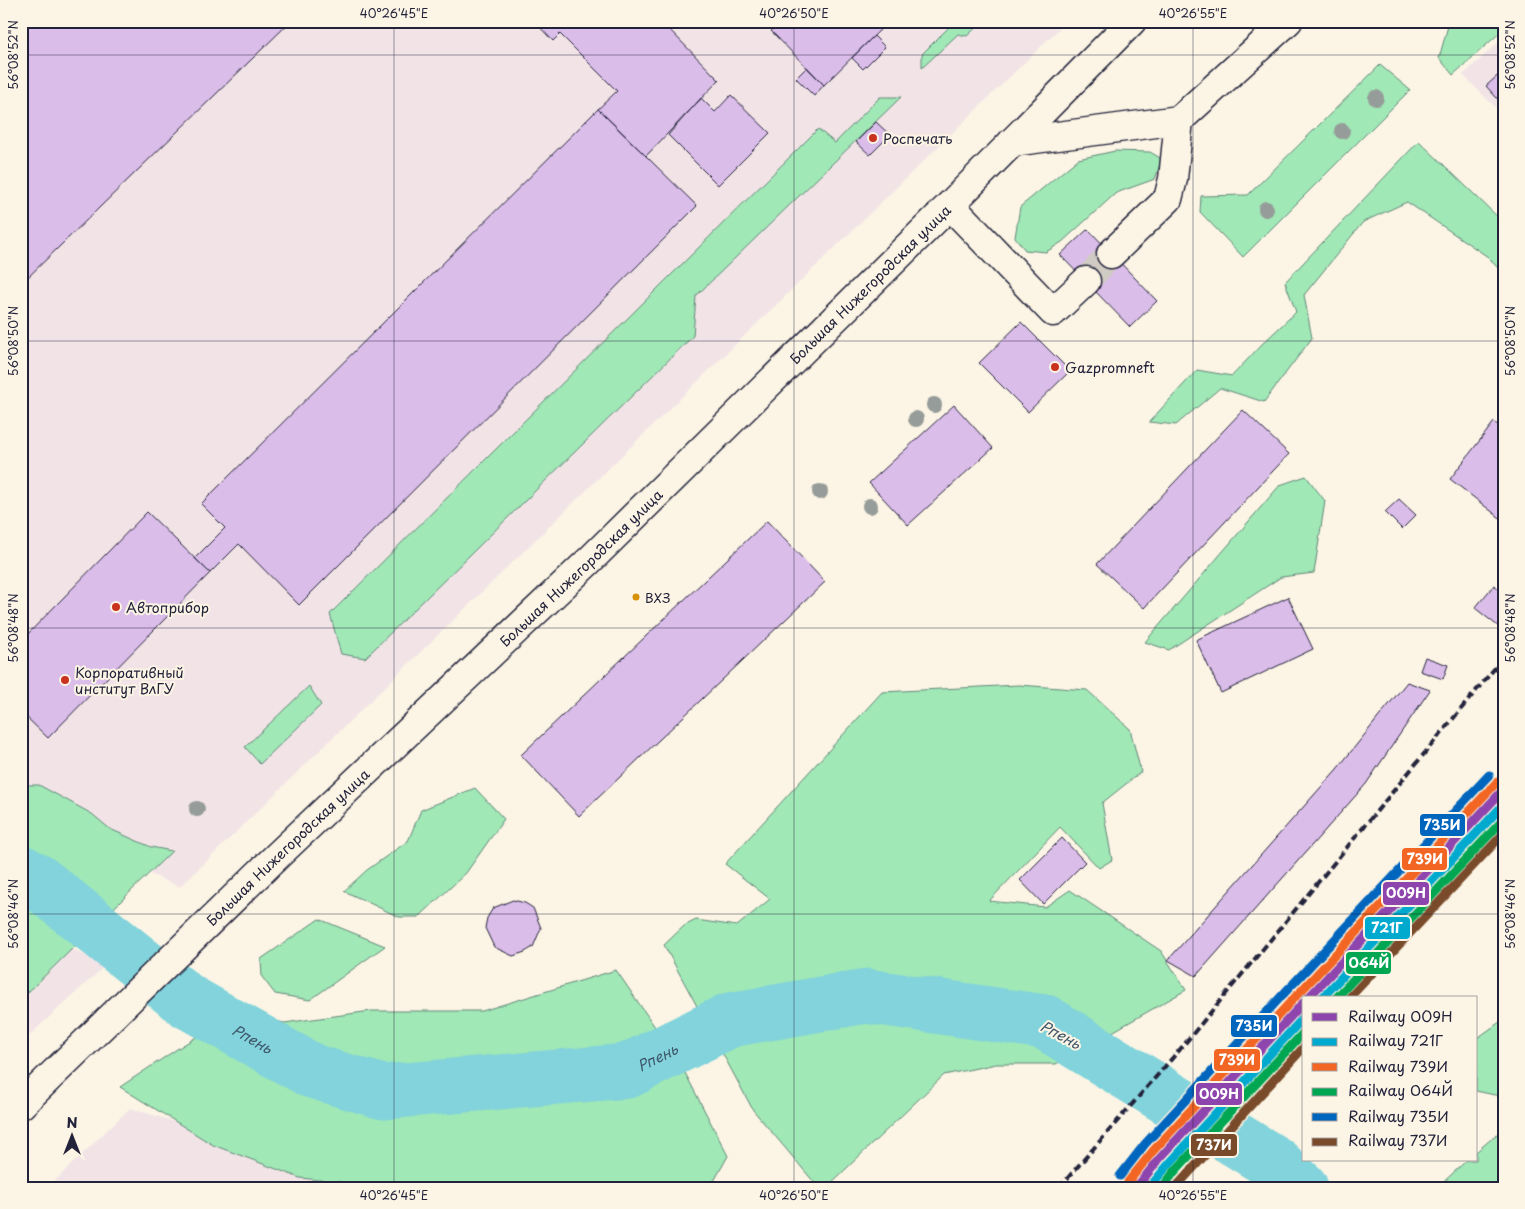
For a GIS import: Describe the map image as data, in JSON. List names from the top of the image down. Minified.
{"streets":{"main road":["Большая Нижегородская улица"]},"water":["Рпень"],"places":["Роспечать","Gazpromneft","ВХЗ","Автоприбор","Корпоративный институт ВлГУ"],"lines":["rail line 735И","rail line 739И","rail line 009Н","rail line 721Г","rail line 064Й","rail line 737И"],"legend":["Railway 009Н","Railway 721Г","Railway 739И","Railway 064Й","Railway 735И","Railway 737И"],"north":"top","coordinates":["40°26'45\"E","40°26'50\"E","40°26'55\"E","56°08'52\"N","56°08'50\"N","56°08'48\"N","56°08'46\"N"]}
